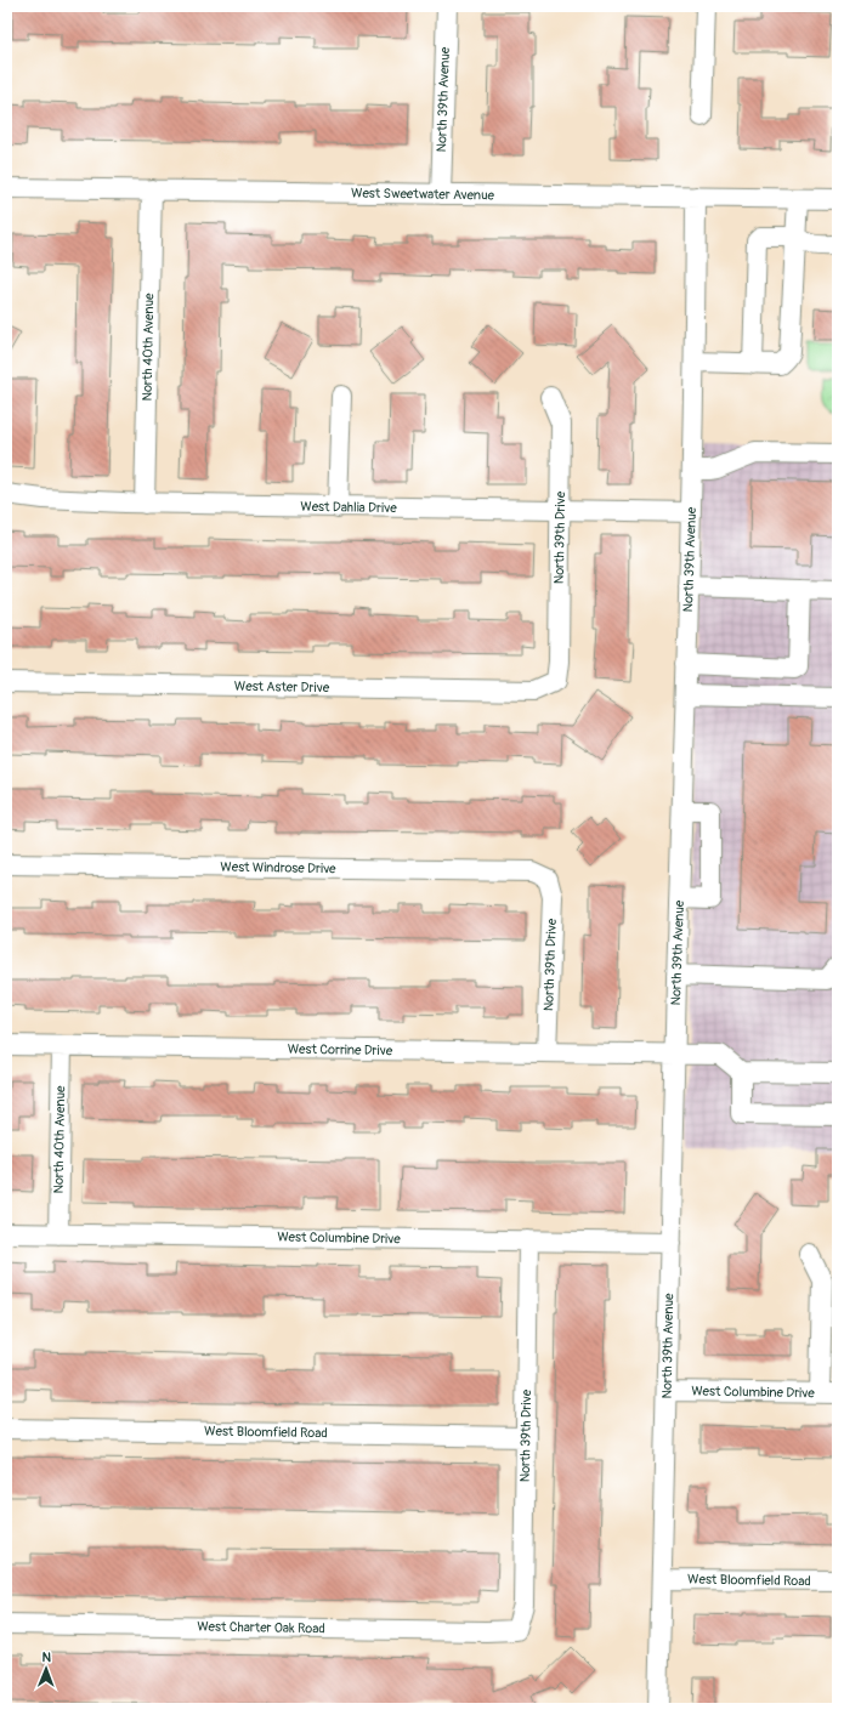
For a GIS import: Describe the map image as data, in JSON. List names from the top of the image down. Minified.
{"streets":{"street":["North 39th Avenue","West Sweetwater Avenue","North 40th Avenue","West Dahlia Drive","North 39th Drive","West Aster Drive","West Windrose Drive","West Corrine Drive","West Columbine Drive","West Bloomfield Road","West Charter Oak Road"]},"crossings":[["North 39th Avenue","West Sweetwater Avenue"],["North 39th Avenue","West Dahlia Drive"],["North 39th Avenue","West Corrine Drive"],["North 39th Avenue","West Columbine Drive"],["North 39th Avenue","West Bloomfield Road"],["West Sweetwater Avenue","North 40th Avenue"],["North 40th Avenue","West Dahlia Drive"],["North 40th Avenue","West Corrine Drive"],["North 40th Avenue","West Columbine Drive"],["West Dahlia Drive","North 39th Drive"],["North 39th Drive","West Aster Drive"],["North 39th Drive","West Windrose Drive"],["North 39th Drive","West Corrine Drive"],["North 39th Drive","West Columbine Drive"],["North 39th Drive","West Bloomfield Road"],["North 39th Drive","West Charter Oak Road"]],"north":"top"}
